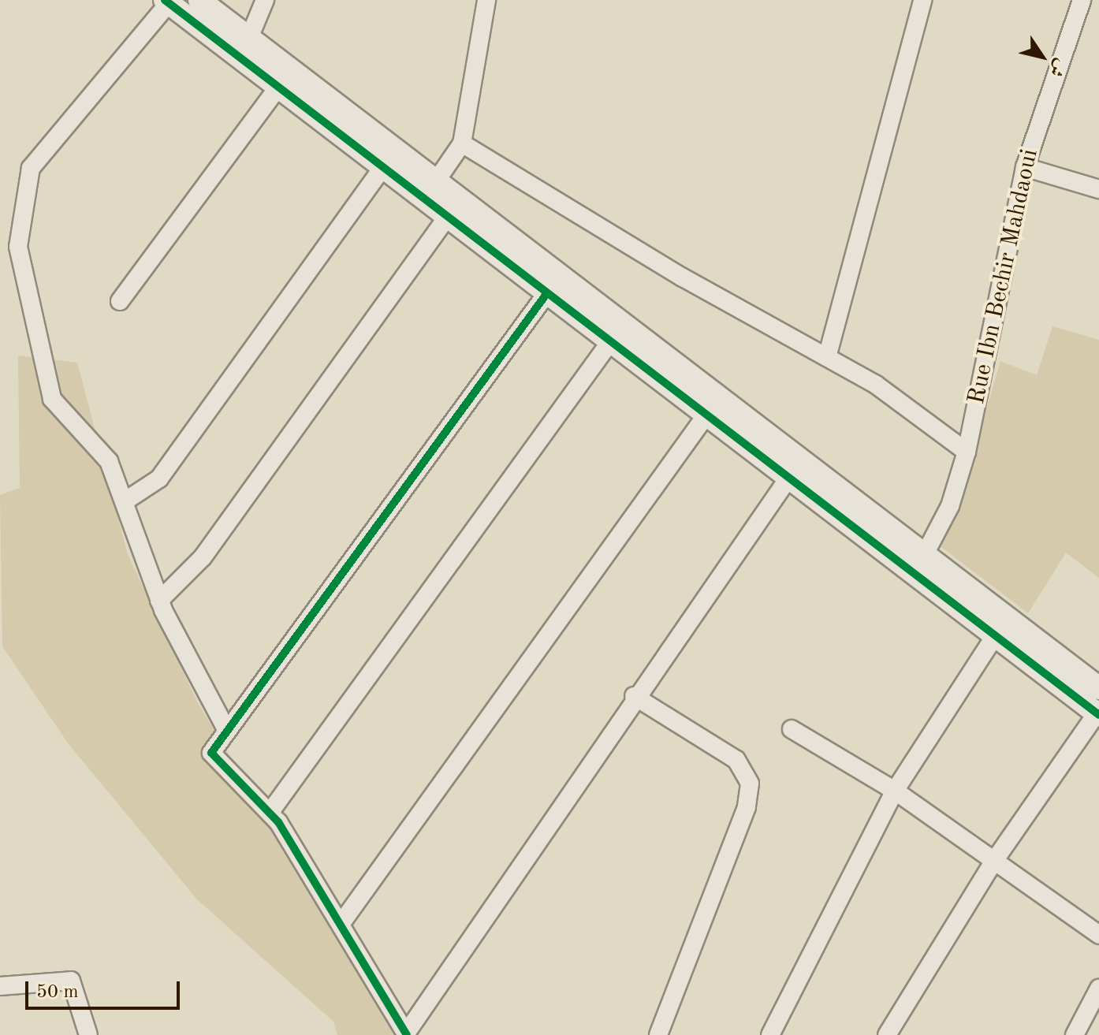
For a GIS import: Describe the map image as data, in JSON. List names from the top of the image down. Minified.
{"streets":{"street":["Rue Ibn Bechir Mahdaoui"]},"scale_bar":"50 m","north":"bottom right"}
